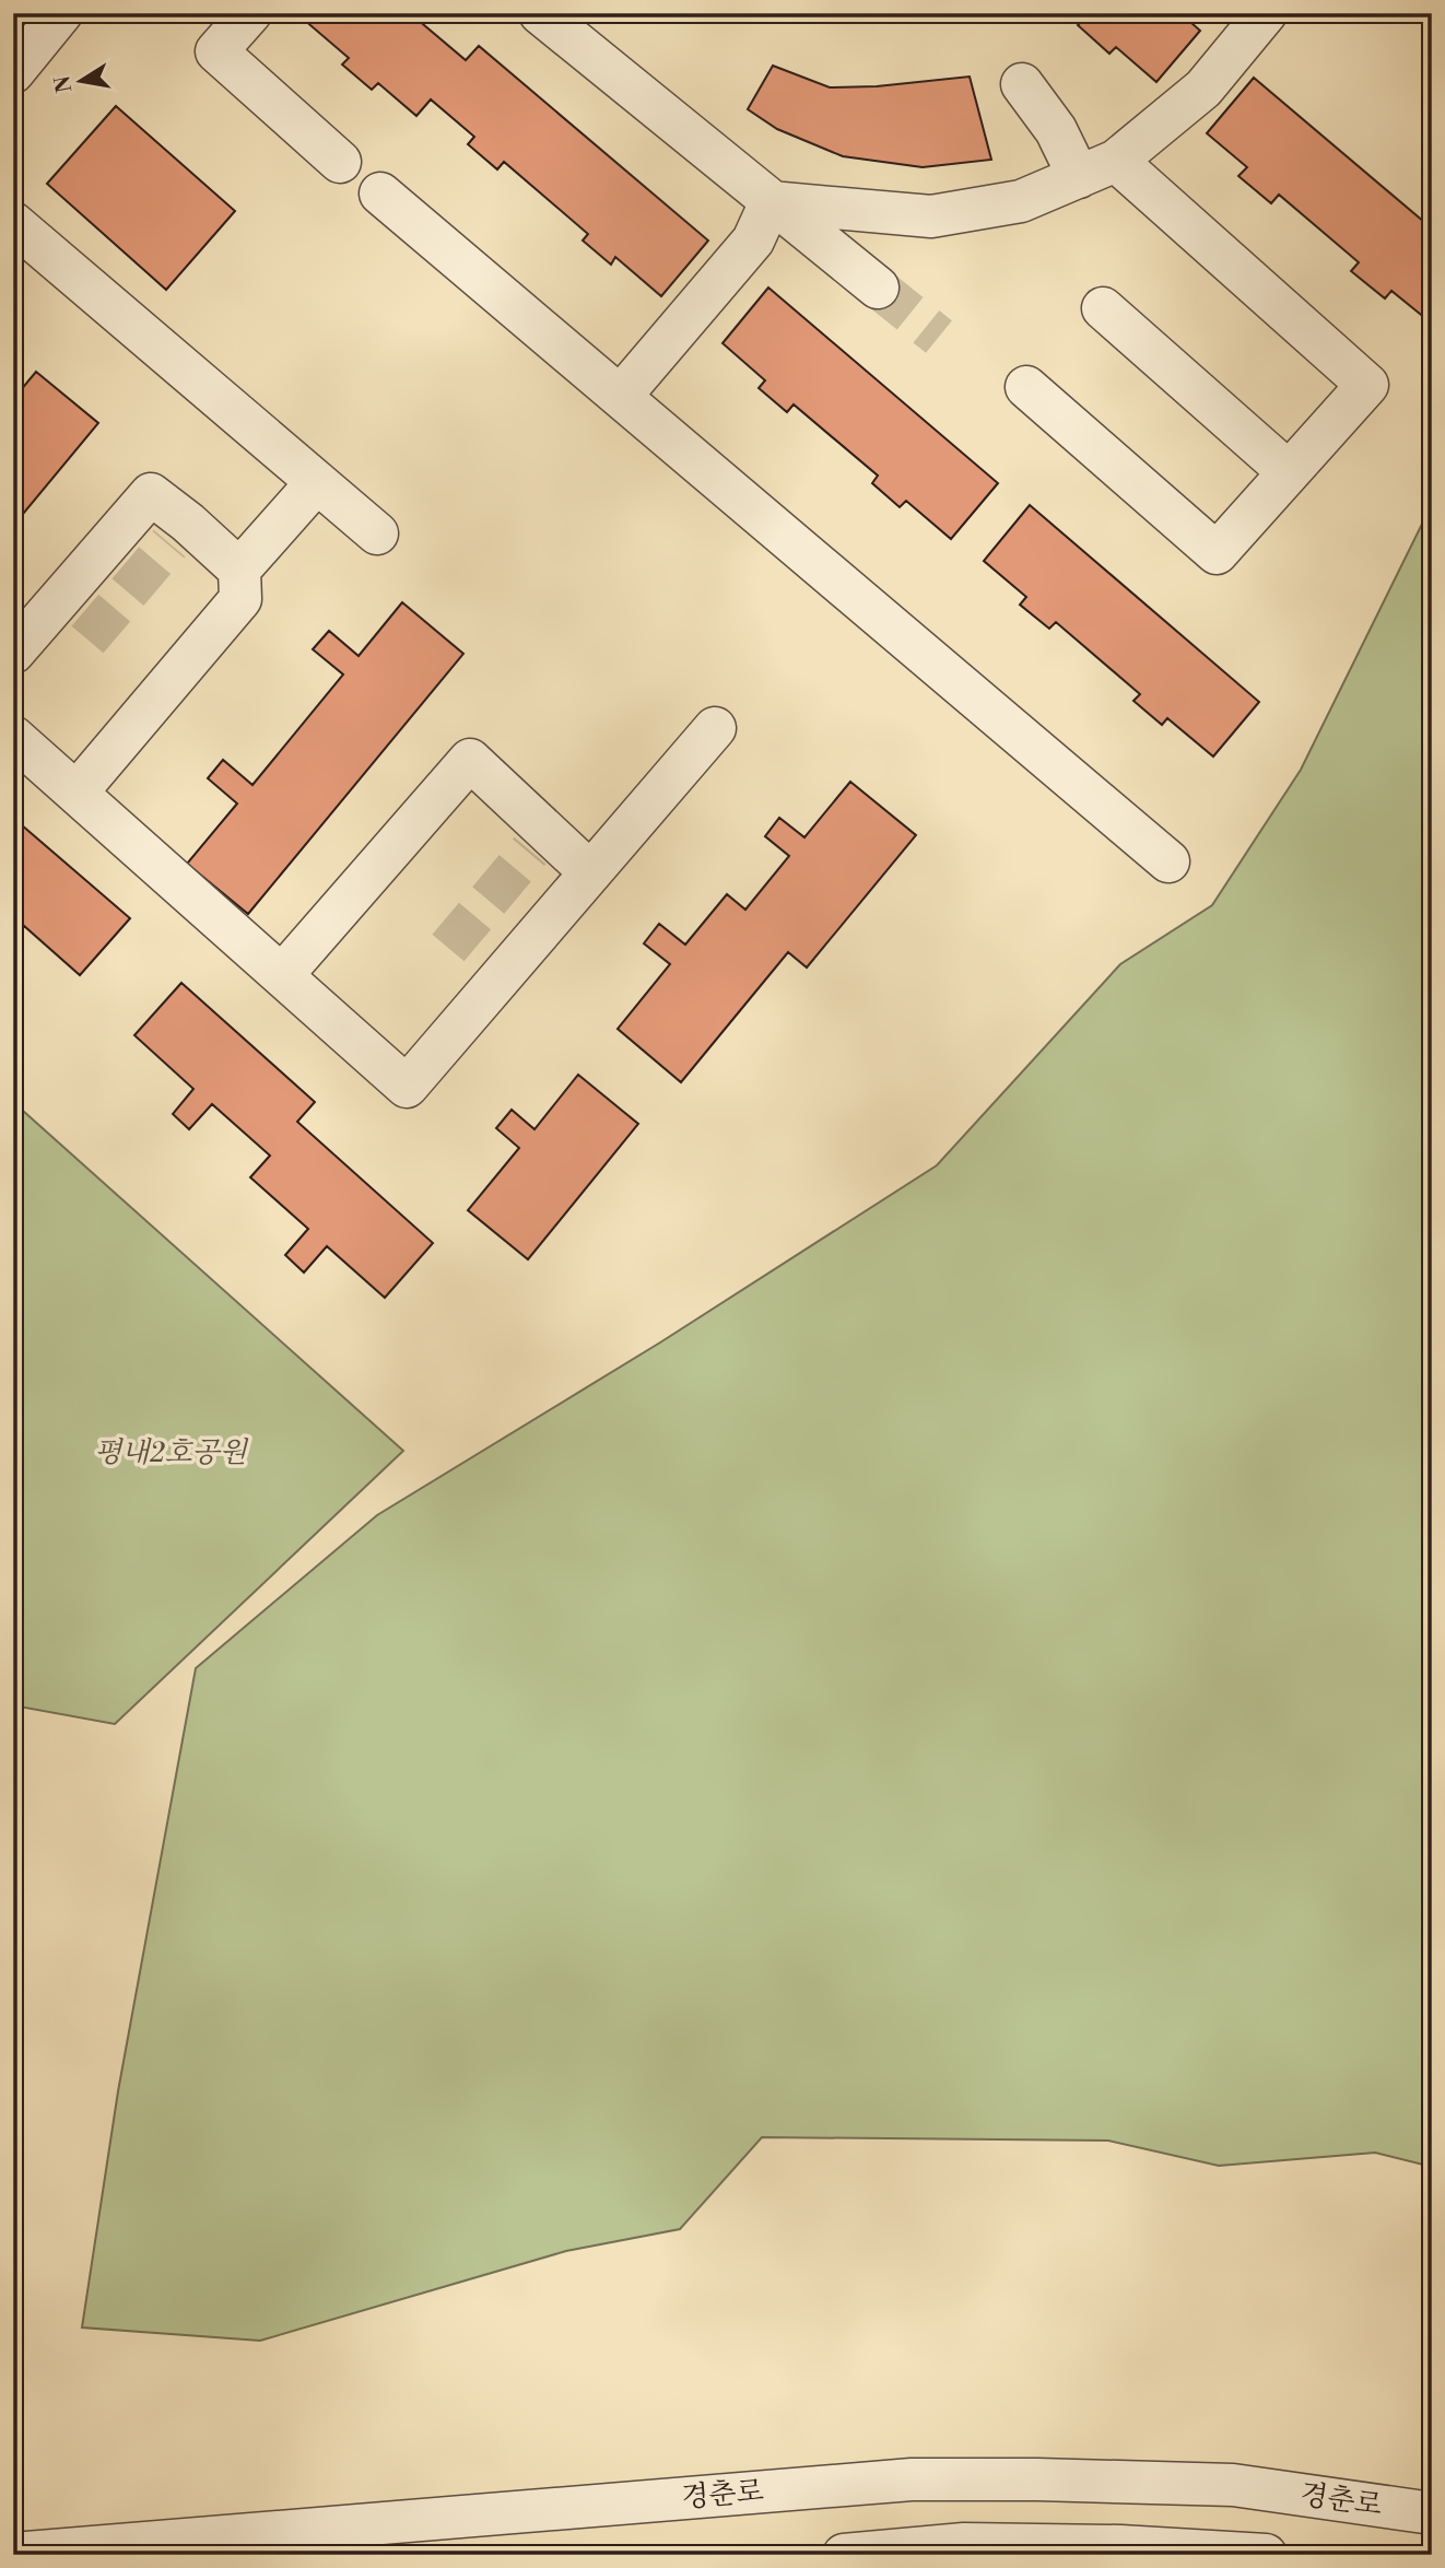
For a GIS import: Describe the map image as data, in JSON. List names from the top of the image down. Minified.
{"streets":{"street":["경춘로"]},"parks":["평내2호공원"],"north":"left"}
